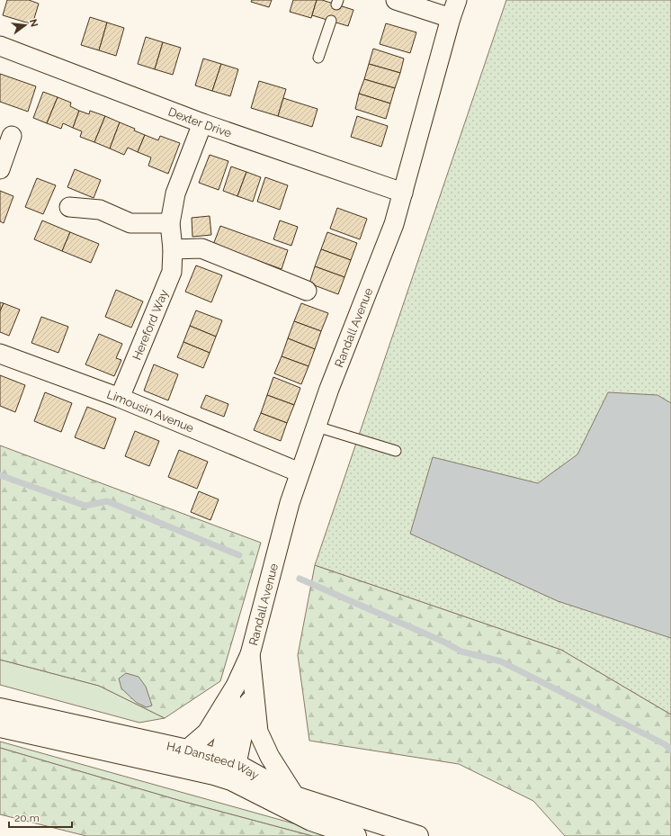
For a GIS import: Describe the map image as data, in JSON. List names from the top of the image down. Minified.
{"streets":{"street":["Dexter Drive","Hereford Way","Randall Avenue","Limousin Avenue","H4 Dansteed Way"]},"crossings":[["Dexter Drive","Hereford Way"],["Dexter Drive","Randall Avenue"],["Hereford Way","Limousin Avenue"],["Randall Avenue","Limousin Avenue"],["Randall Avenue","H4 Dansteed Way"]],"scale_bar":"20 m","north":"right"}
